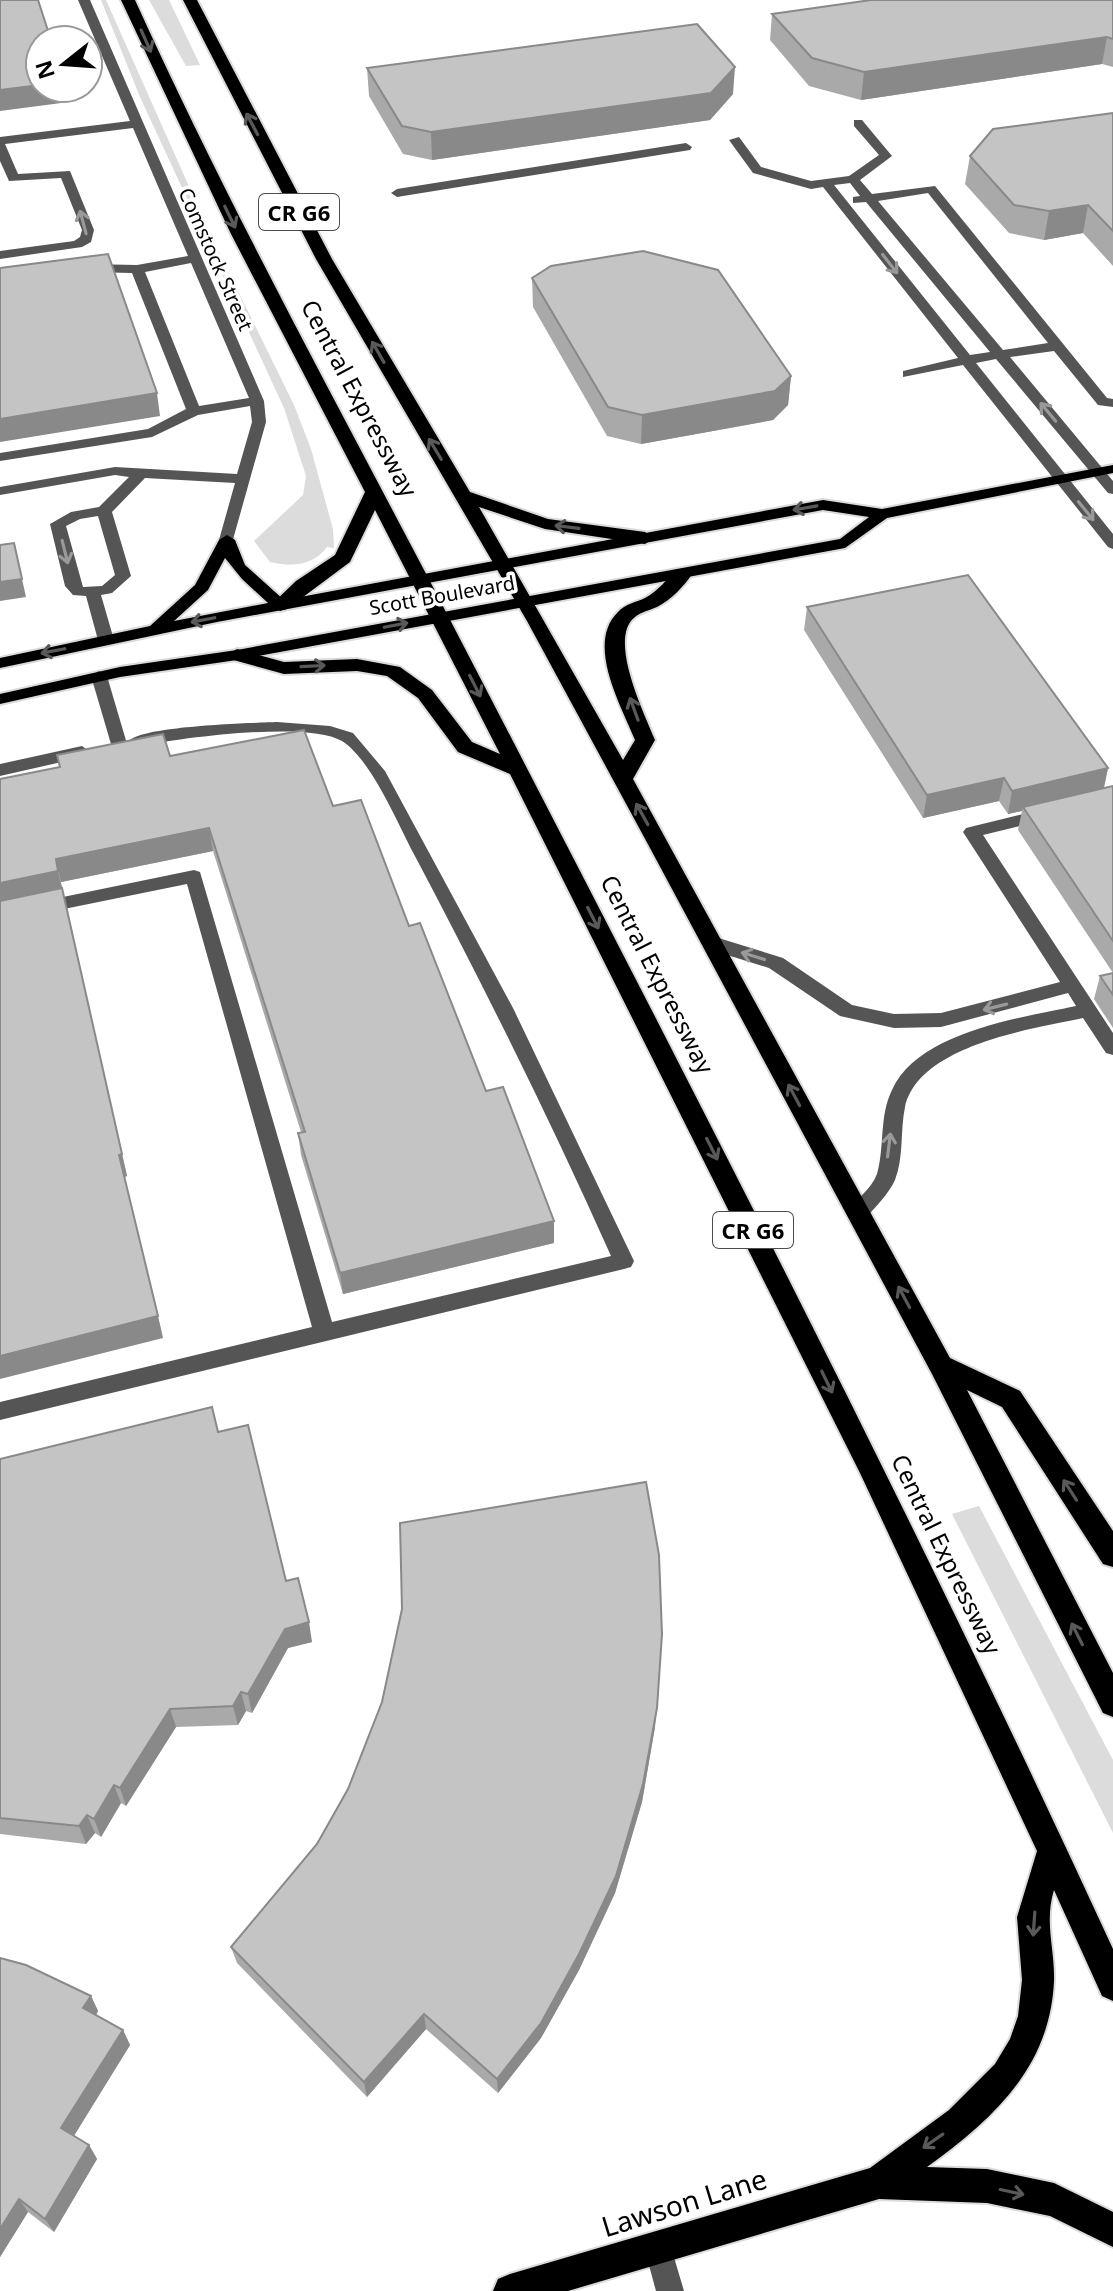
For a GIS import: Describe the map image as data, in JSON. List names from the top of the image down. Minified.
{"streets":{"highway":["CR G6","Central Expressway","Lawson Lane"],"main road":["Scott Boulevard"],"street":["Comstock Street"]},"crossings":[["Central Expressway","Scott Boulevard"]],"north":"left"}
